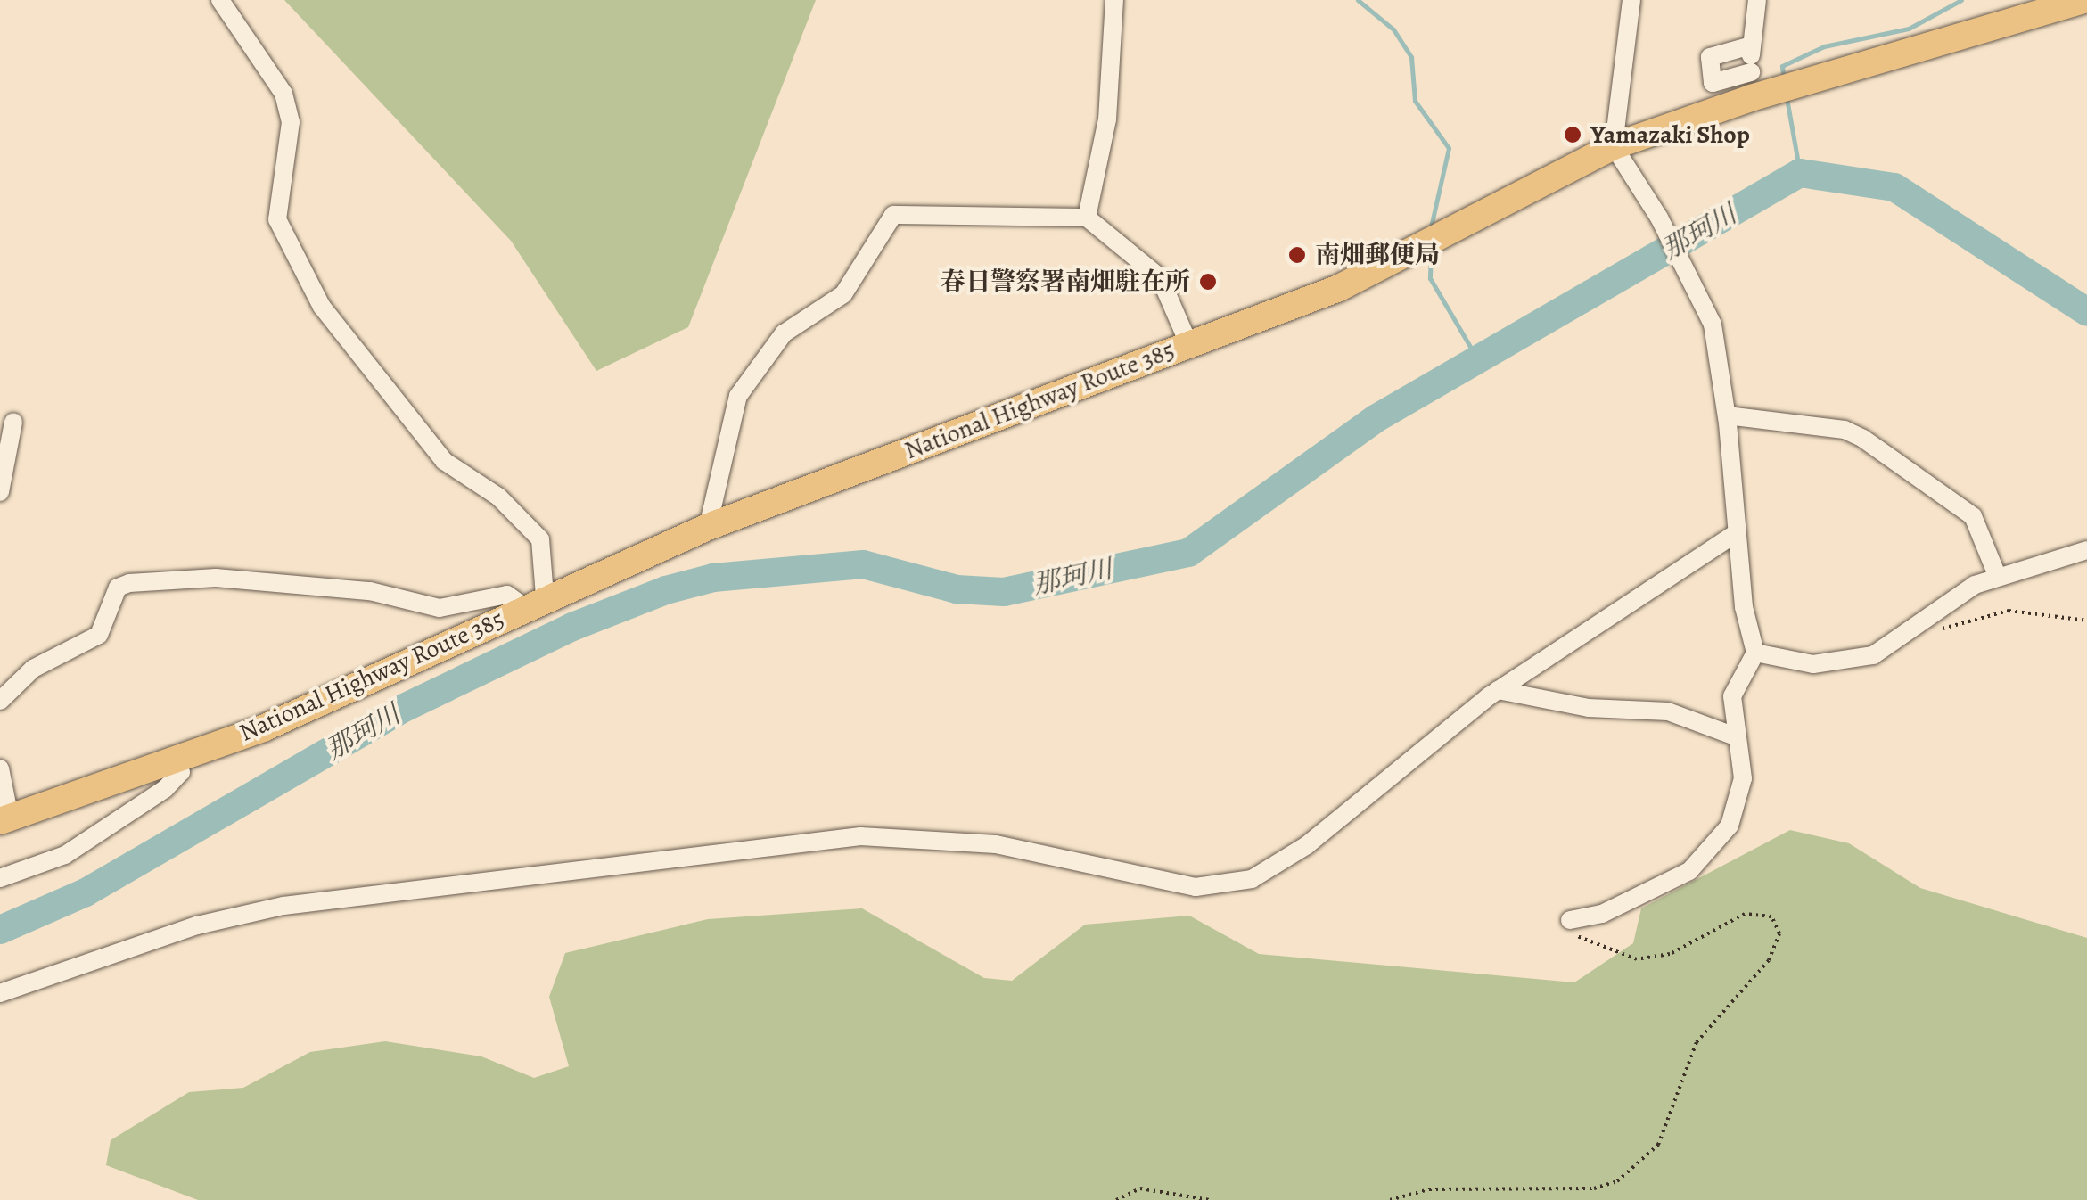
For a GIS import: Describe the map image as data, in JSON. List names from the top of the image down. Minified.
{"streets":{"highway":["National Highway Route 385"]},"water":["那珂川"],"places":["Yamazaki Shop","南畑郵便局","春日警察署南畑駐在所"]}
